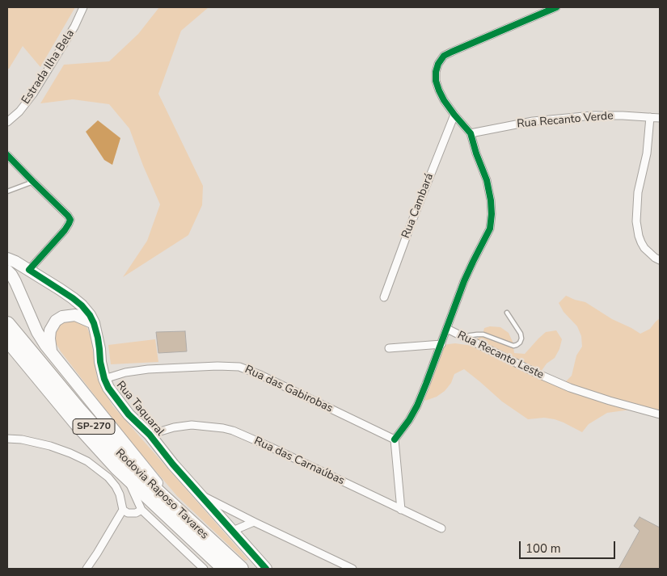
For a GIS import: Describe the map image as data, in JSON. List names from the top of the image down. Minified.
{"streets":{"highway":["SP-270","Rodovia Raposo Tavares"],"main road":["Rua Taquaral"],"street":["Estrada Ilha Bela","Rua Recanto Verde","Rua Cambará","Rua Recanto Leste","Rua das Gabirobas","Rua das Carnaúbas"]},"crossings":[["Rua Recanto Verde","Rua Recanto Leste"],["Rua das Gabirobas","Rua Taquaral"],["Rua Taquaral","Rua das Carnaúbas"]],"scale_bar":"100 m"}
